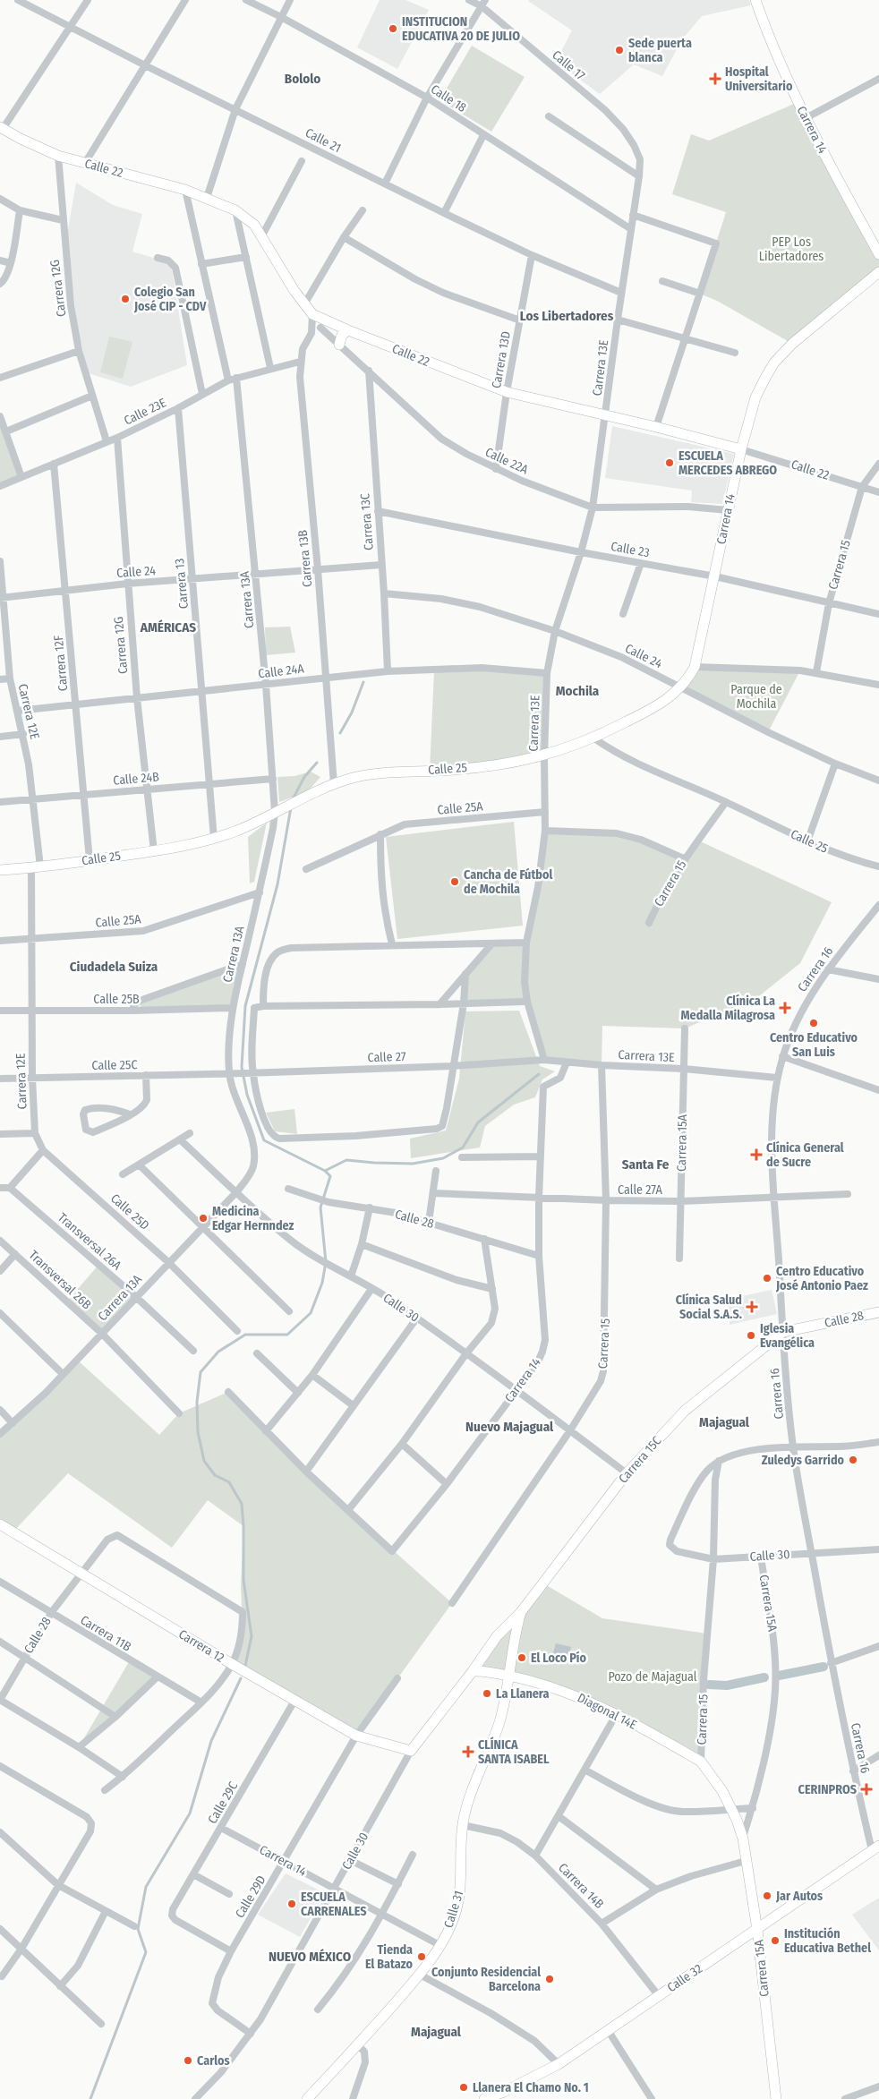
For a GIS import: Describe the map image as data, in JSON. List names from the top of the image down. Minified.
{"streets":{"street":["Calle 17","Calle 18","Carrera 14","Calle 21","Calle 22","Carrera 12G","Carrera 13D","Carrera 13E","Calle 23E","Calle 22A","Carrera 13C","Calle 23","Carrera 13B","Carrera 15","Calle 24","Carrera 13","Carrera 13A","Carrera 12F","Calle 24A","Carrera 12E","Calle 25","Calle 24B","Calle 25A","Carrera 16","Calle 25B","Calle 27","Calle 25C","Carrera 15A","Calle 27A","Calle 25D","Calle 28","Transversal 26A","Transversal 26B","Calle 30","Carrera 15C","Carrera 11B","Carrera 12","Diagonal 14E","Calle 29C","Carrera 14B","Calle 29D","Calle 31","Calle 32"]},"crossings":[["Calle 17","Carrera 13E"],["Calle 18","Carrera 13E"],["Carrera 14","Calle 22"],["Carrera 14","Carrera 13E"],["Carrera 14","Calle 22A"],["Carrera 14","Calle 23"],["Carrera 14","Calle 24"],["Carrera 14","Calle 25"],["Carrera 14","Calle 27A"],["Carrera 14","Calle 28"],["Carrera 14","Calle 30"],["Carrera 14","Calle 29C"],["Carrera 14","Calle 29D"],["Carrera 14","Calle 31"],["Calle 21","Carrera 13D"],["Calle 21","Carrera 13E"],["Calle 22","Carrera 12G"],["Calle 22","Carrera 13D"],["Calle 22","Carrera 13E"],["Calle 22","Calle 22A"],["Calle 22","Carrera 13B"],["Calle 22","Carrera 15"],["Carrera 12G","Calle 23E"],["Carrera 12G","Calle 24"],["Carrera 12G","Calle 24A"],["Carrera 12G","Calle 25"],["Carrera 12G","Calle 24B"],["Carrera 13D","Calle 22A"],["Carrera 13E","Calle 22A"],["Carrera 13E","Calle 23"],["Carrera 13E","Carrera 15"],["Carrera 13E","Calle 24"],["Carrera 13E","Calle 24A"],["Carrera 13E","Calle 25"],["Carrera 13E","Calle 25A"],["Carrera 13E","Carrera 16"],["Carrera 13E","Calle 27"],["Carrera 13E","Carrera 15A"],["Calle 23E","Carrera 13B"],["Calle 23E","Carrera 13"],["Calle 23E","Carrera 13A"],["Calle 23E","Carrera 12F"],["Calle 22A","Carrera 13C"],["Carrera 13C","Calle 23"],["Carrera 13C","Calle 24"],["Carrera 13C","Calle 24A"],["Calle 23","Carrera 15"],["Carrera 13B","Calle 24"],["Carrera 13B","Calle 24A"],["Carrera 13B","Calle 25"],["Carrera 15","Calle 25"],["Carrera 15","Carrera 15A"],["Carrera 15","Calle 27A"],["Carrera 15","Calle 30"],["Carrera 15","Diagonal 14E"],["Calle 24","Carrera 13"],["Calle 24","Carrera 13A"],["Calle 24","Carrera 12F"],["Calle 24","Carrera 12E"],["Carrera 13","Calle 24A"],["Carrera 13","Calle 25"],["Carrera 13","Calle 24B"],["Carrera 13A","Calle 24A"],["Carrera 13A","Calle 25"],["Carrera 13A","Calle 24B"],["Carrera 13A","Calle 25A"],["Carrera 13A","Calle 25B"],["Carrera 13A","Calle 27"],["Carrera 13A","Calle 25C"],["Carrera 13A","Calle 25D"],["Carrera 13A","Transversal 26A"],["Carrera 13A","Transversal 26B"],["Carrera 13A","Calle 30"],["Carrera 12F","Calle 24A"],["Carrera 12F","Calle 25"],["Carrera 12F","Calle 24B"],["Calle 24A","Carrera 12E"],["Carrera 12E","Calle 25"],["Carrera 12E","Calle 24B"],["Carrera 12E","Calle 25A"],["Carrera 12E","Calle 25B"],["Carrera 12E","Calle 25C"],["Carrera 12E","Calle 25D"],["Carrera 16","Calle 27A"],["Carrera 16","Calle 28"],["Carrera 16","Calle 30"],["Carrera 16","Carrera 15C"],["Carrera 16","Calle 32"],["Calle 27","Calle 25C"],["Carrera 15A","Calle 27A"],["Carrera 15A","Calle 30"],["Carrera 15A","Calle 32"],["Calle 28","Carrera 15C"],["Calle 28","Carrera 11B"],["Calle 28","Carrera 12"],["Calle 30","Carrera 15C"],["Calle 30","Carrera 12"],["Calle 30","Diagonal 14E"],["Calle 30","Calle 29D"],["Carrera 15C","Diagonal 14E"],["Carrera 15C","Calle 31"],["Carrera 12","Calle 29C"],["Carrera 12","Calle 29D"],["Diagonal 14E","Calle 31"],["Calle 29C","Calle 29D"],["Carrera 14B","Calle 31"],["Carrera 14B","Calle 32"]],"districts":["Bololo","Los Libertadores","AMÉRICAS","Mochila","Ciudadela Suiza","Santa Fe","Majagual","Nuevo Majagual","NUEVO MÉXICO","Majagual"],"parks":["PEP Los Libertadores","Parque de Mochila","Pozo de Majagual"],"places":{"other":["INSTITUCION EDUCATIVA 20 DE JULIO","Sede puerta blanca","Colegio San José CIP - CDV","ESCUELA MERCEDES ABREGO","Cancha de Fútbol de Mochila","Centro Educativo San Luis","Medicina Edgar Hernndez","Centro Educativo José Antonio Paez","Iglesia Evangélica","Zuledys Garrido","El Loco Pío","La Llanera","Jar Autos","ESCUELA CARRENALES","Institución Educativa Bethel","Tienda El Batazo","Conjunto Residencial Barcelona","Carlos","Llanera El Chamo No. 1"],"health":["Hospital Universitario","Clínica La Medalla Milagrosa","Clínica General de Sucre","Clínica Salud Social S.A.S.","CLÍNICA SANTA ISABEL","CERINPROS"]}}
